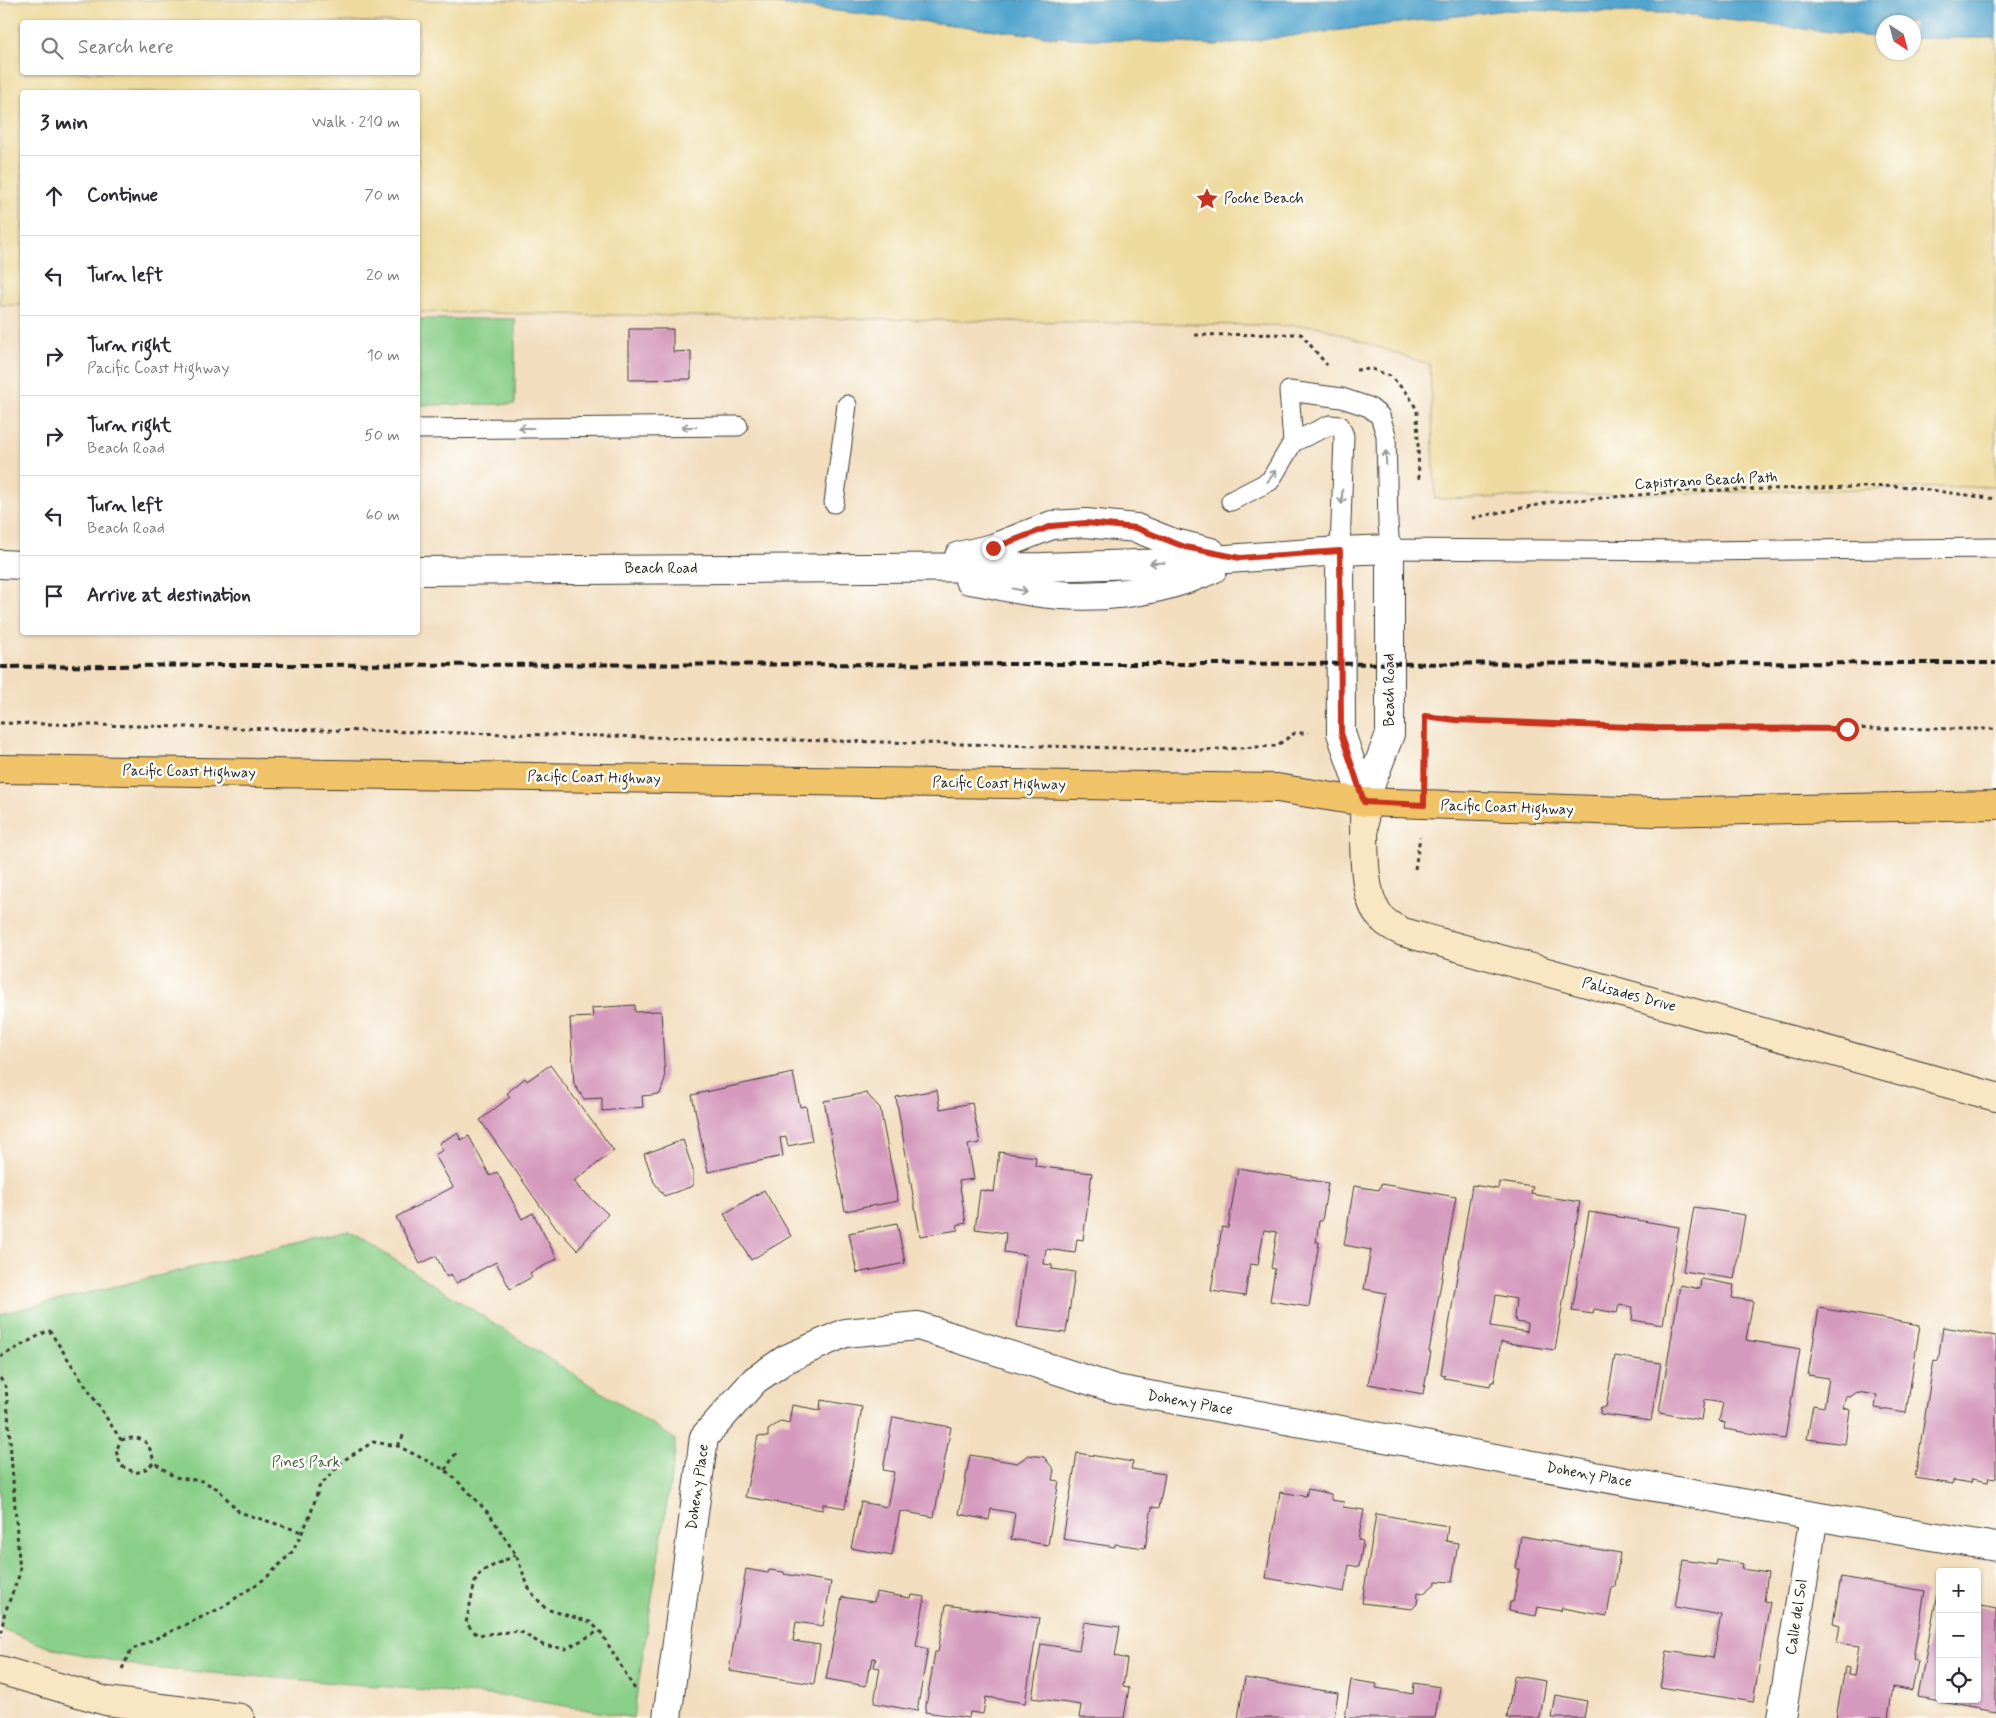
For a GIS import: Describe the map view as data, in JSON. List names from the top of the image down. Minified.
{"streets":{"main road":["Pacific Coast Highway","Palisades Drive"],"street":["Beach Road","Doheny Place","Calle del Sol"],"path":["Capistrano Beach Path"]},"crossings":[["Beach Road","Pacific Coast Highway"],["Beach Road","Palisades Drive"],["Pacific Coast Highway","Palisades Drive"],["Doheny Place","Calle del Sol"]],"parks":["Pines Park"],"places":{"place":["Poche Beach"]},"north":"bottom right","page":{"search":"Search here","heading":["3 min","Walk · 210 m"],"list":[["Continue","70 m"],["Turn left","20 m"],["Turn right","Pacific Coast Highway","10 m"],["Turn right","Beach Road","50 m"],["Turn left","Beach Road","60 m"],"Arrive at destination"],"map_buttons":["+","−"]}}
